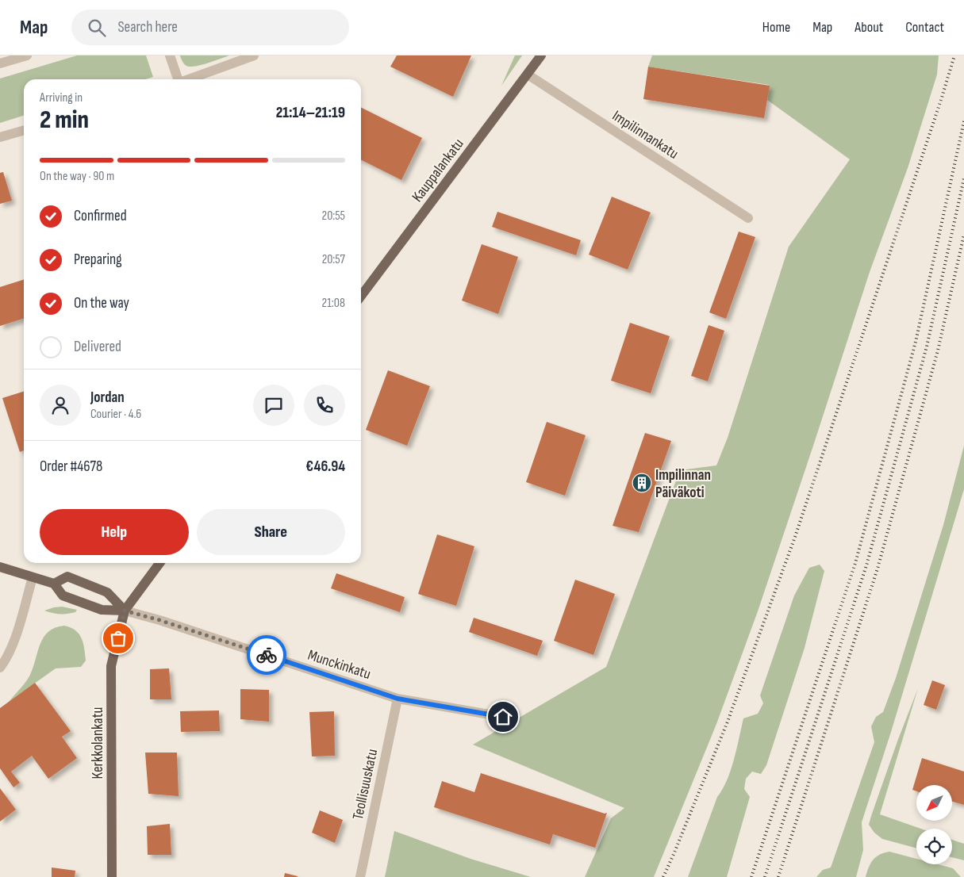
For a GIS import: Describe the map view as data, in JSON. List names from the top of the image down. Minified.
{"streets":{"main road":["Kauppalankatu","Munckinkatu","Kerkkolankatu"],"street":["Impilinnankatu","Teollisuuskatu"]},"crossings":[["Impilinnankatu","Kauppalankatu"],["Munckinkatu","Kerkkolankatu"],["Munckinkatu","Teollisuuskatu"]],"places":{"building":["Impilinnan Päiväkoti"]},"north":"bottom left","page":{"header":"Map","search":"Search here","nav":["Home","Map","About","Contact"],"heading":["2 min","Arriving in","21:14–21:19"],"panel":["Jordan","Courier · 4.6","Order #4678","€46.94"],"bar":"On the way · 90 m","list":[["Confirmed","20:55"],["Preparing","20:57"],["On the way","21:08"],"Delivered"],"buttons":["Help","Share"]}}
